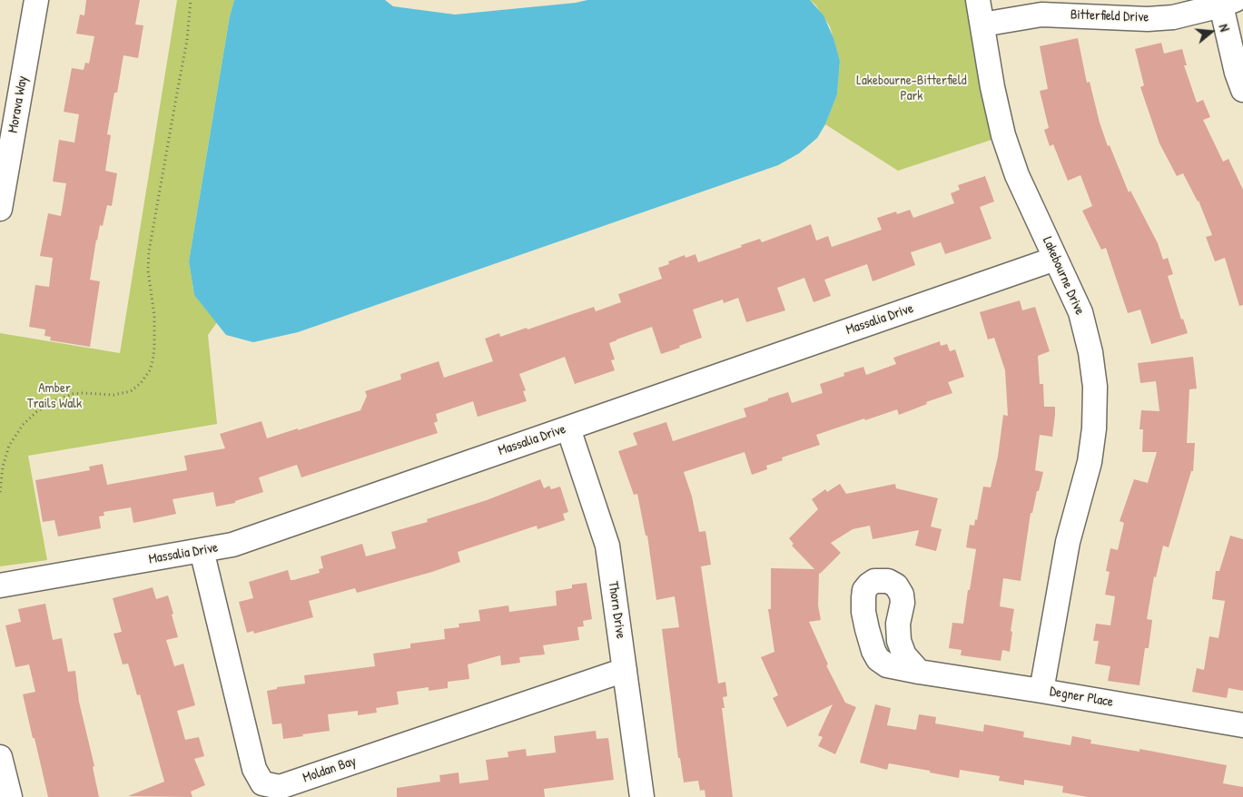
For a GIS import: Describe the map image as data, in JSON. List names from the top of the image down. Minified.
{"streets":{"street":["Bitterfield Drive","Morava Way","Lakebourne Drive","Massalia Drive","Thorn Drive","Degner Place","Moldan Bay"]},"crossings":[["Bitterfield Drive","Lakebourne Drive"],["Lakebourne Drive","Massalia Drive"],["Lakebourne Drive","Degner Place"],["Massalia Drive","Thorn Drive"],["Massalia Drive","Moldan Bay"],["Thorn Drive","Moldan Bay"]],"parks":["Lakebourne-Bitterfield Park","Amber Trails Walk"],"north":"right"}
